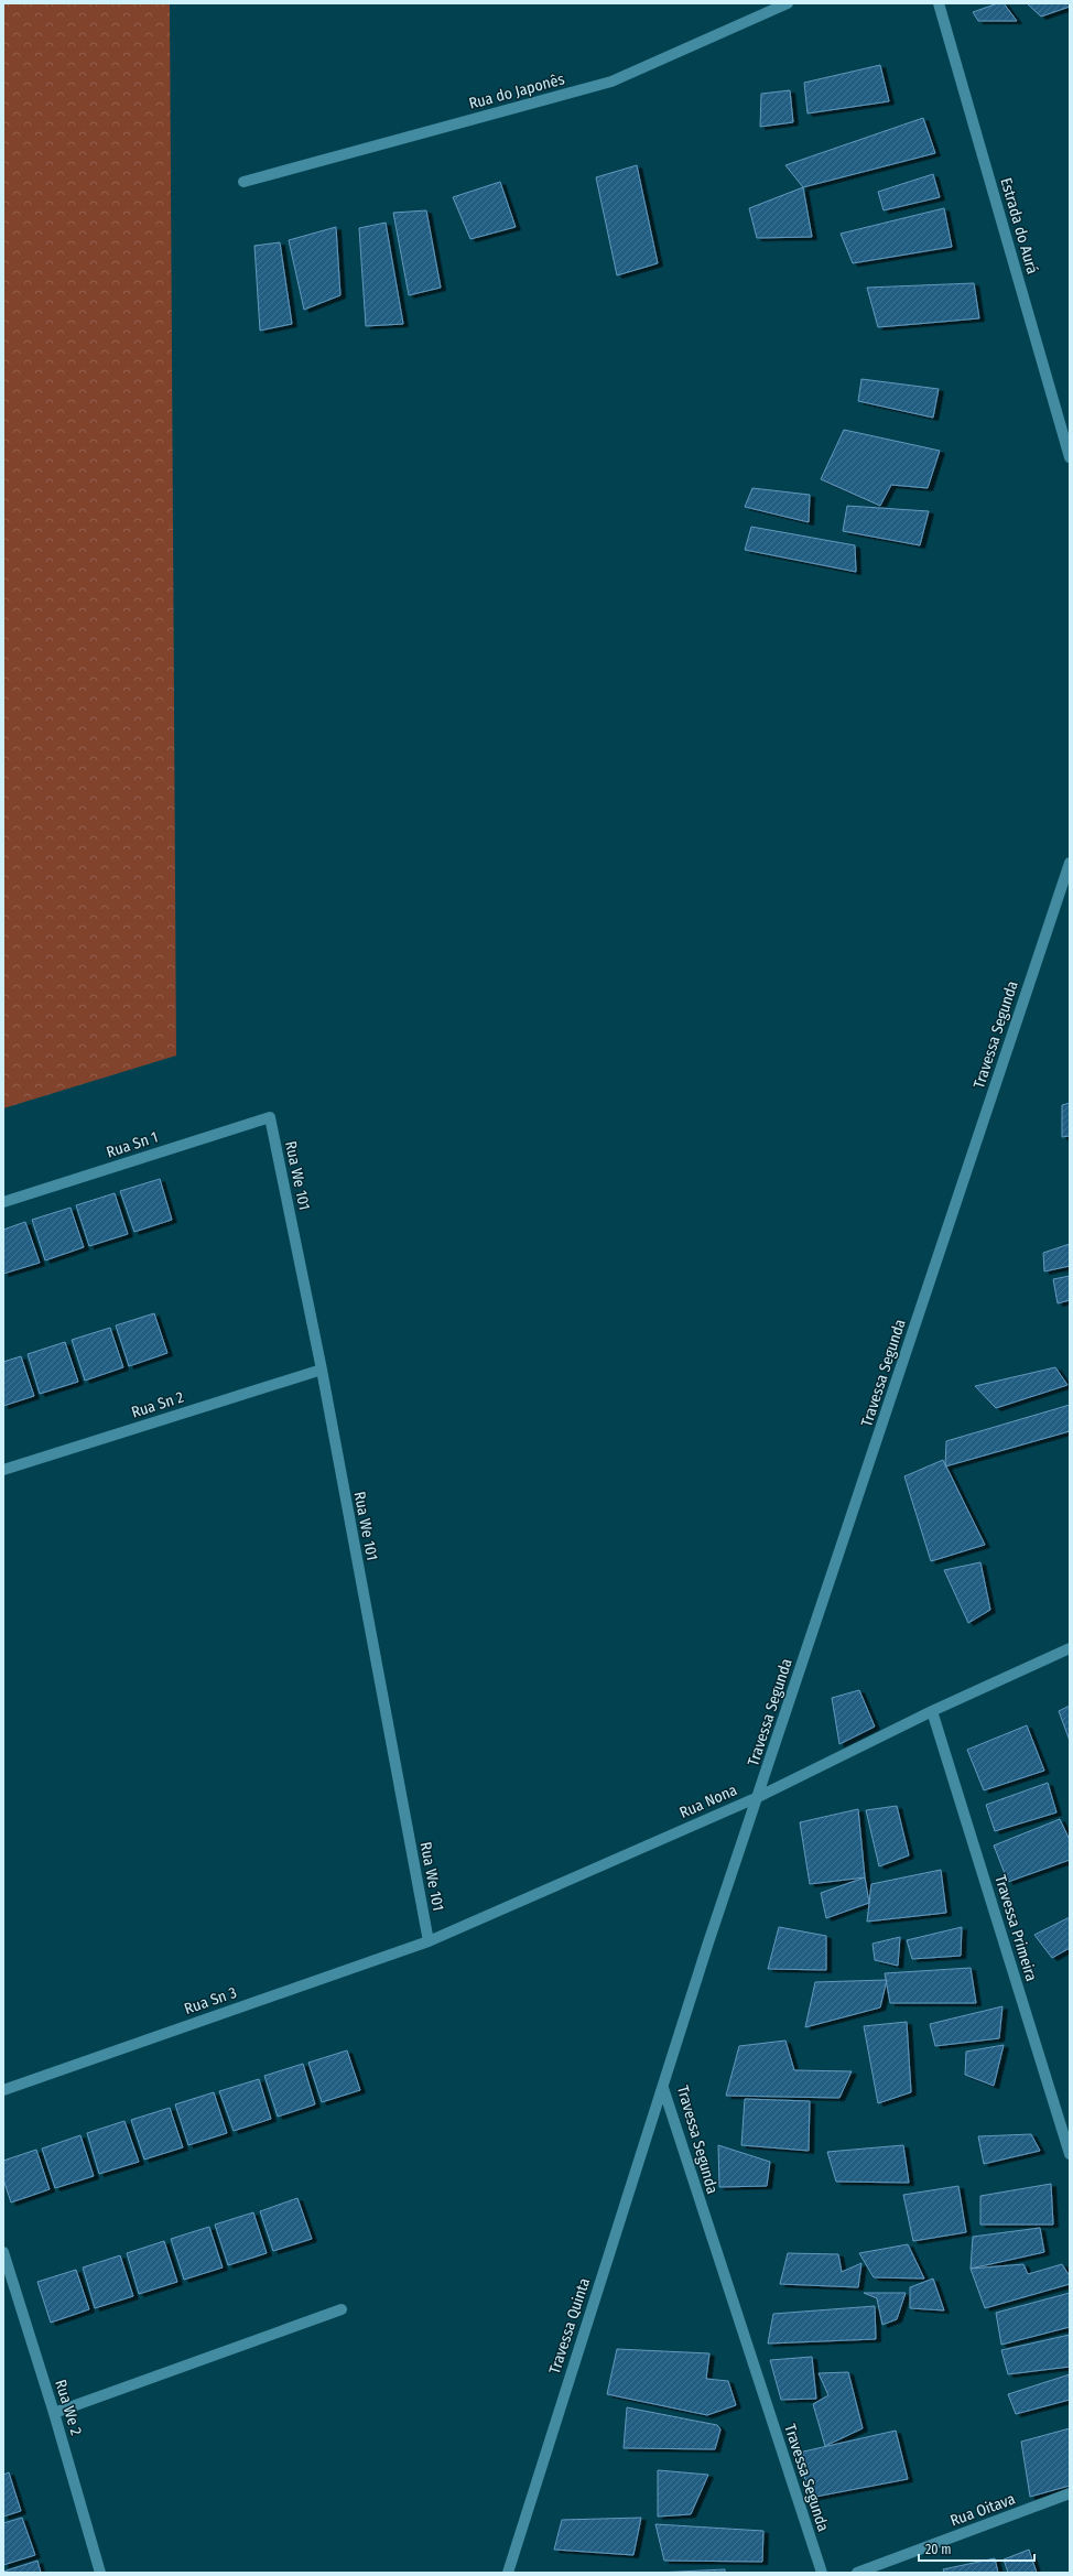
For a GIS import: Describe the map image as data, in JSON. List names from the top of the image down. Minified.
{"streets":{"street":["Rua do Japonês","Estrada do Aurá","Travessa Segunda","Rua Sn 1","Rua We 101","Rua Sn 2","Rua Nona","Travessa Primeira","Rua Sn 3","Travessa Quinta","Rua We 2","Rua Oitava"]},"crossings":[["Travessa Segunda","Rua Nona"],["Travessa Segunda","Travessa Quinta"],["Rua Sn 1","Rua We 101"],["Rua We 101","Rua Sn 2"],["Rua We 101","Rua Nona"],["Rua We 101","Rua Sn 3"],["Rua Nona","Travessa Primeira"],["Rua Nona","Rua Sn 3"]],"scale_bar":"20 m"}
